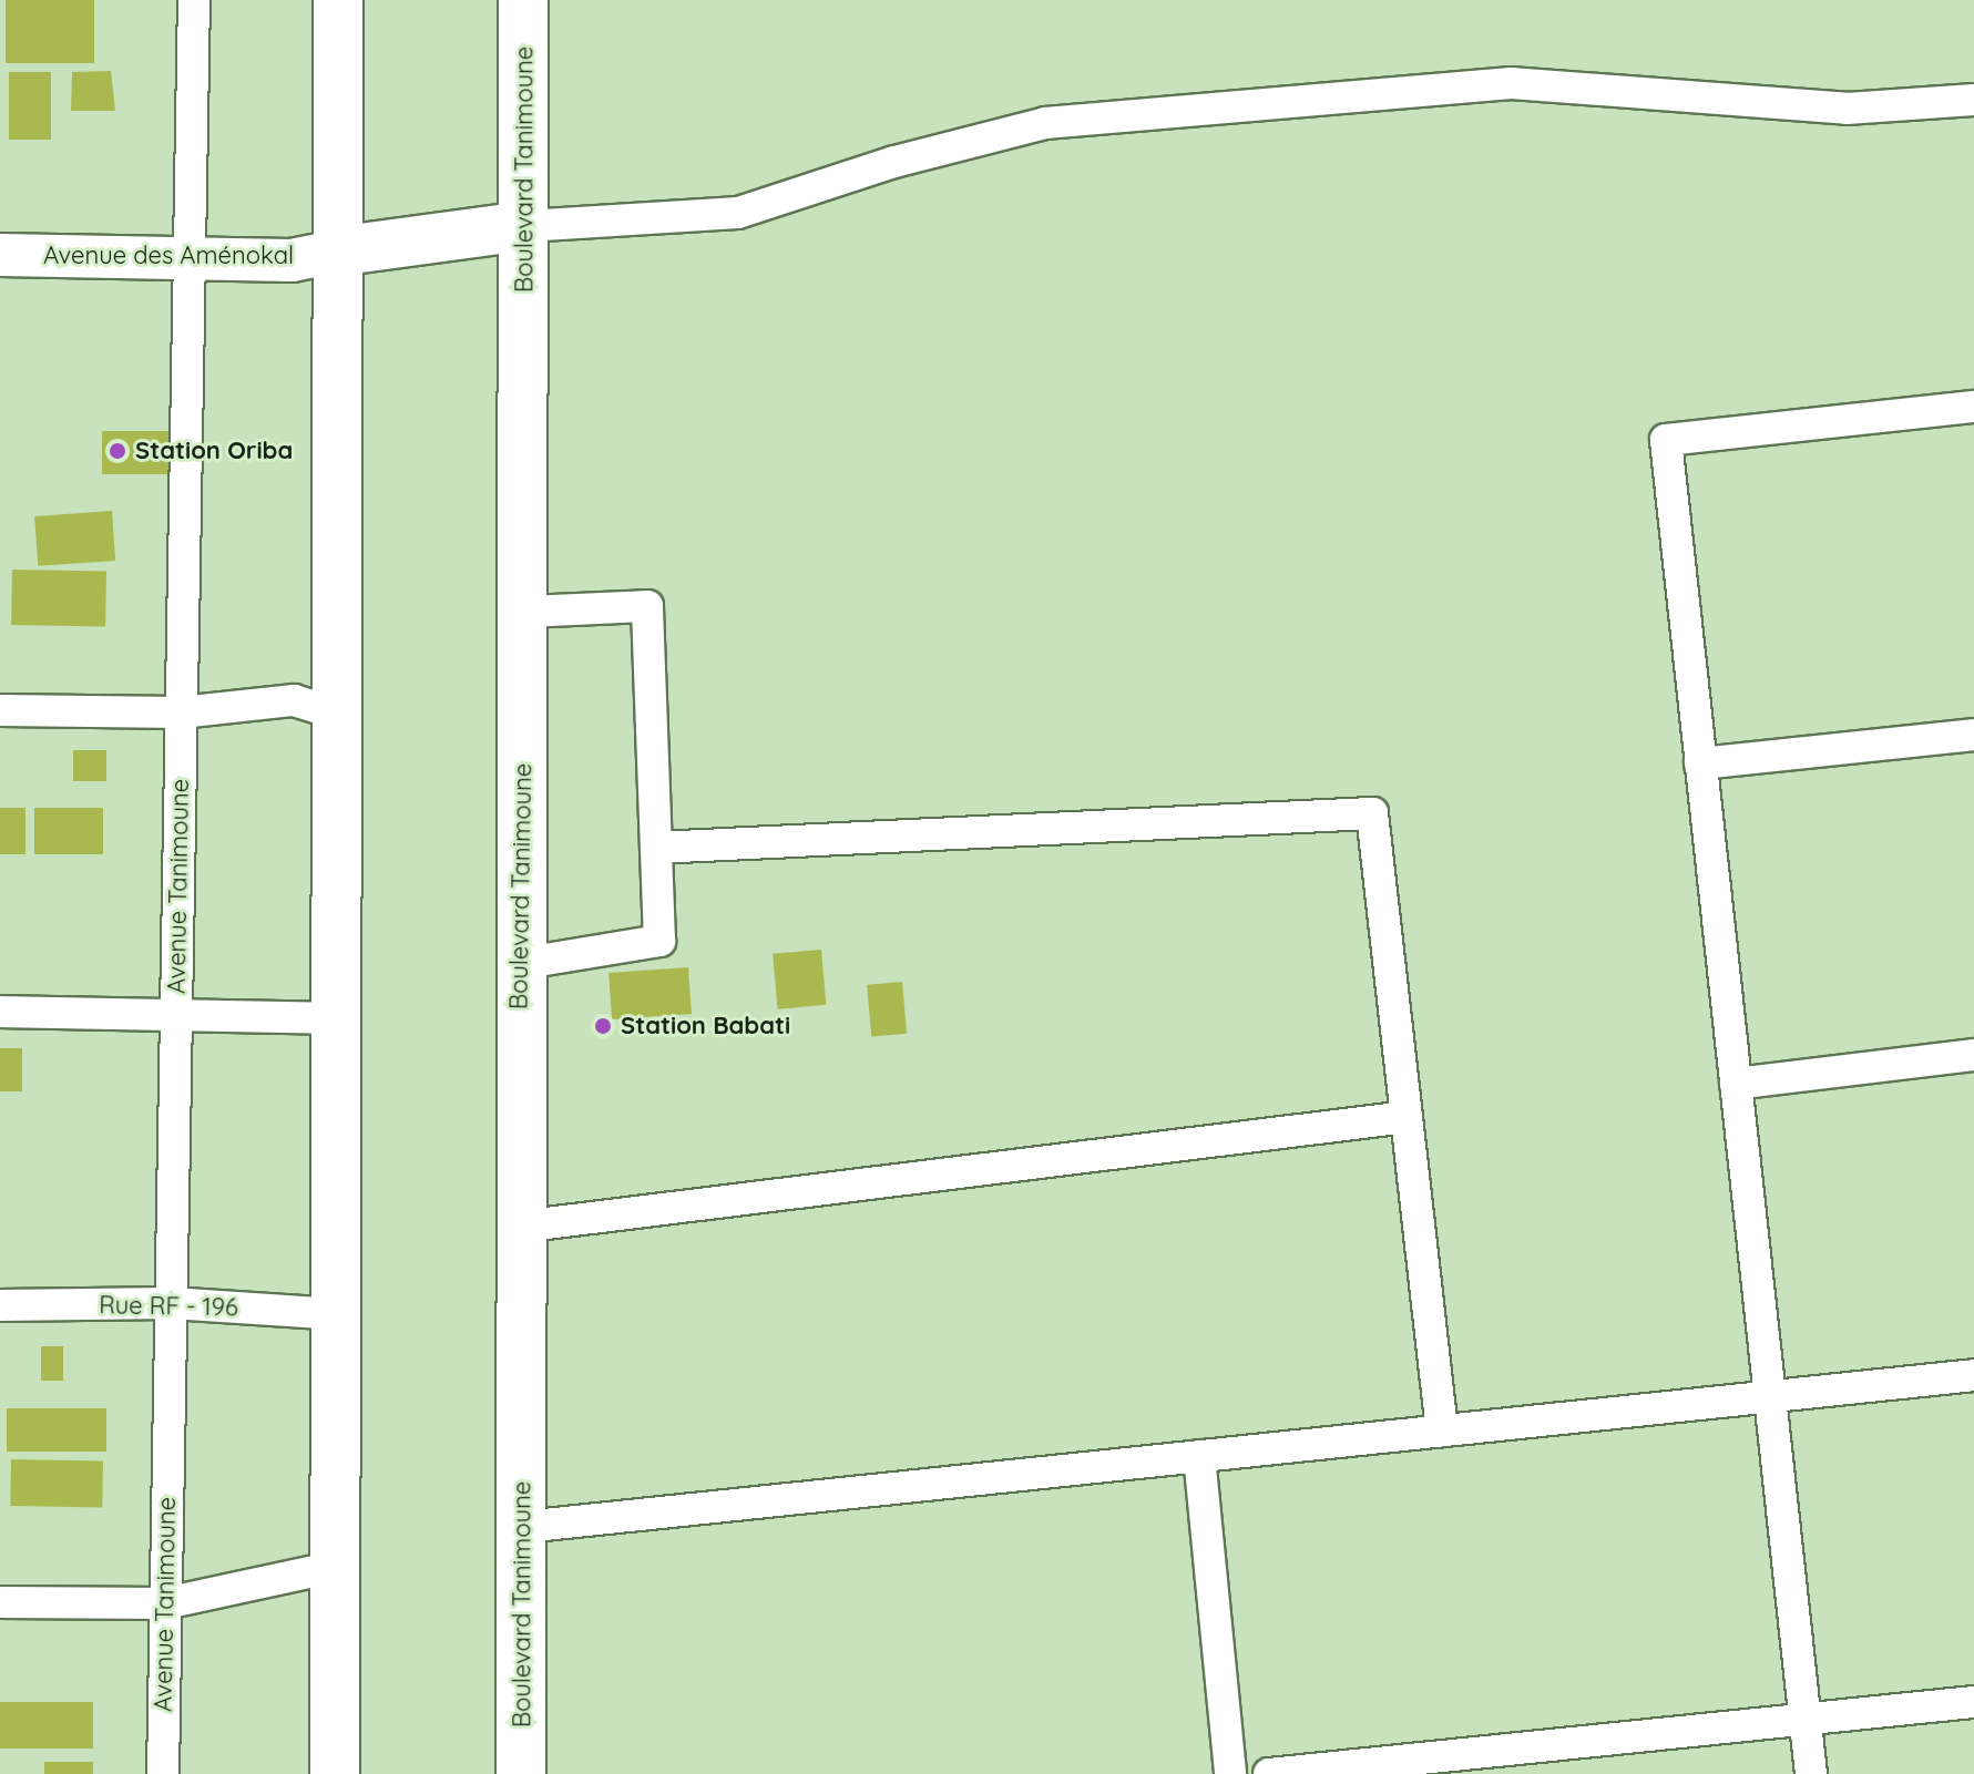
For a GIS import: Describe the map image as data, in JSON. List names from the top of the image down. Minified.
{"streets":{"main road":["Boulevard Tanimoune","Avenue des Aménokal"],"street":["Avenue Tanimoune","Rue RF - 196"]},"crossings":[["Avenue des Aménokal","Avenue Tanimoune"],["Avenue Tanimoune","Rue RF - 196"]],"places":["Station Oriba","Station Babati"]}
